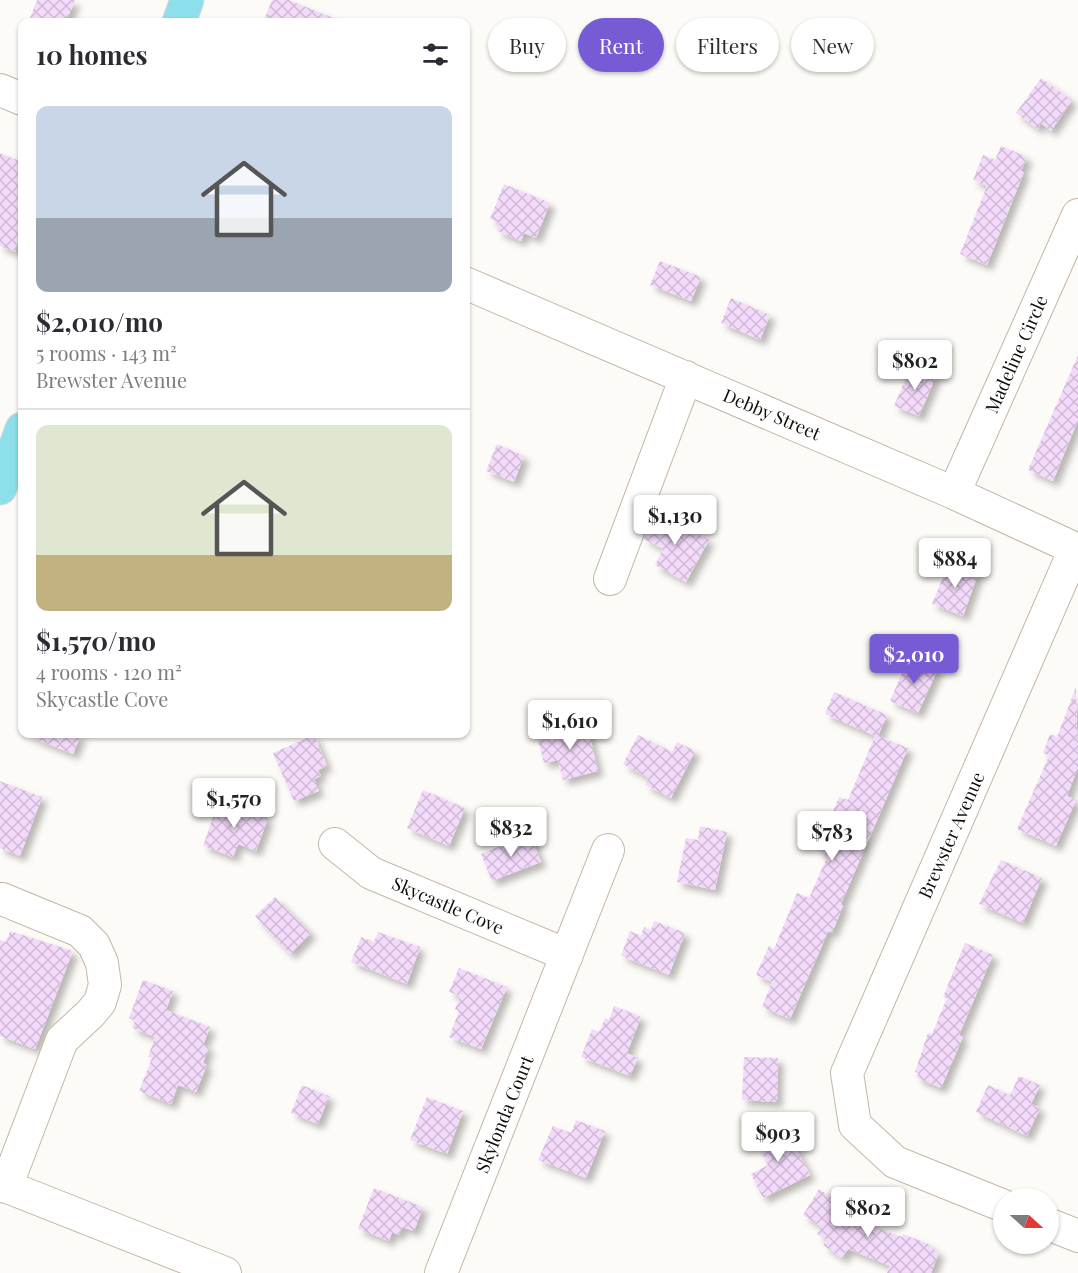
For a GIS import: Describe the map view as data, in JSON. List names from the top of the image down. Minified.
{"streets":{"street":["Madeline Circle","Debby Street","Brewster Avenue","Skycastle Cove","Skylonda Court"]},"crossings":[["Madeline Circle","Debby Street"],["Debby Street","Brewster Avenue"],["Skycastle Cove","Skylonda Court"]],"north":"right","page":{"chip":["Buy","Rent","Filters","New"],"heading":"10 homes","list":[{"name":"$2,010/mo","note":"5 rooms · 143 m² · Brewster Avenue"},{"name":"$1,570/mo","note":"4 rooms · 120 m² · Skycastle Cove"}],"price":["$802","$1,130","$884","$2,010","$1,610","$1,570","$832","$783","$903","$802"]}}
